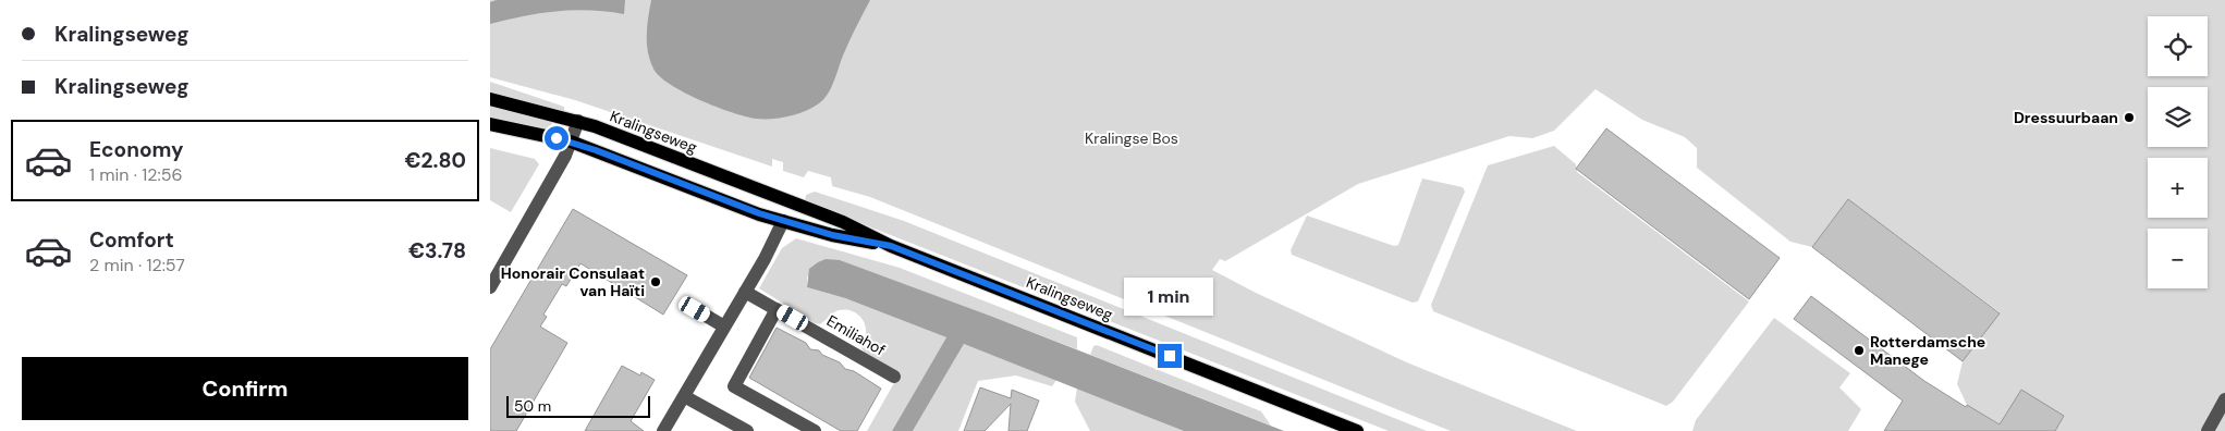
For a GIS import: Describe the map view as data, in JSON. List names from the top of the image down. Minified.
{"streets":{"main road":["Kralingseweg"],"street":["Emiliahof"]},"parks":["Kralingse Bos"],"places":["Dressuurbaan","Honorair Consulaat van Haïti","Rotterdamsche Manege"],"scale_bar":"50 m","page":{"banner":["Kralingseweg","Kralingseweg"],"map_buttons":["+","−"],"list":[{"name":"Economy","note":"1 min · 12:56","value":"€2.80"},{"name":"Comfort","note":"2 min · 12:57","value":"€3.78"}],"bubble":"1 min","buttons":"Confirm","scale":"50 m"}}
